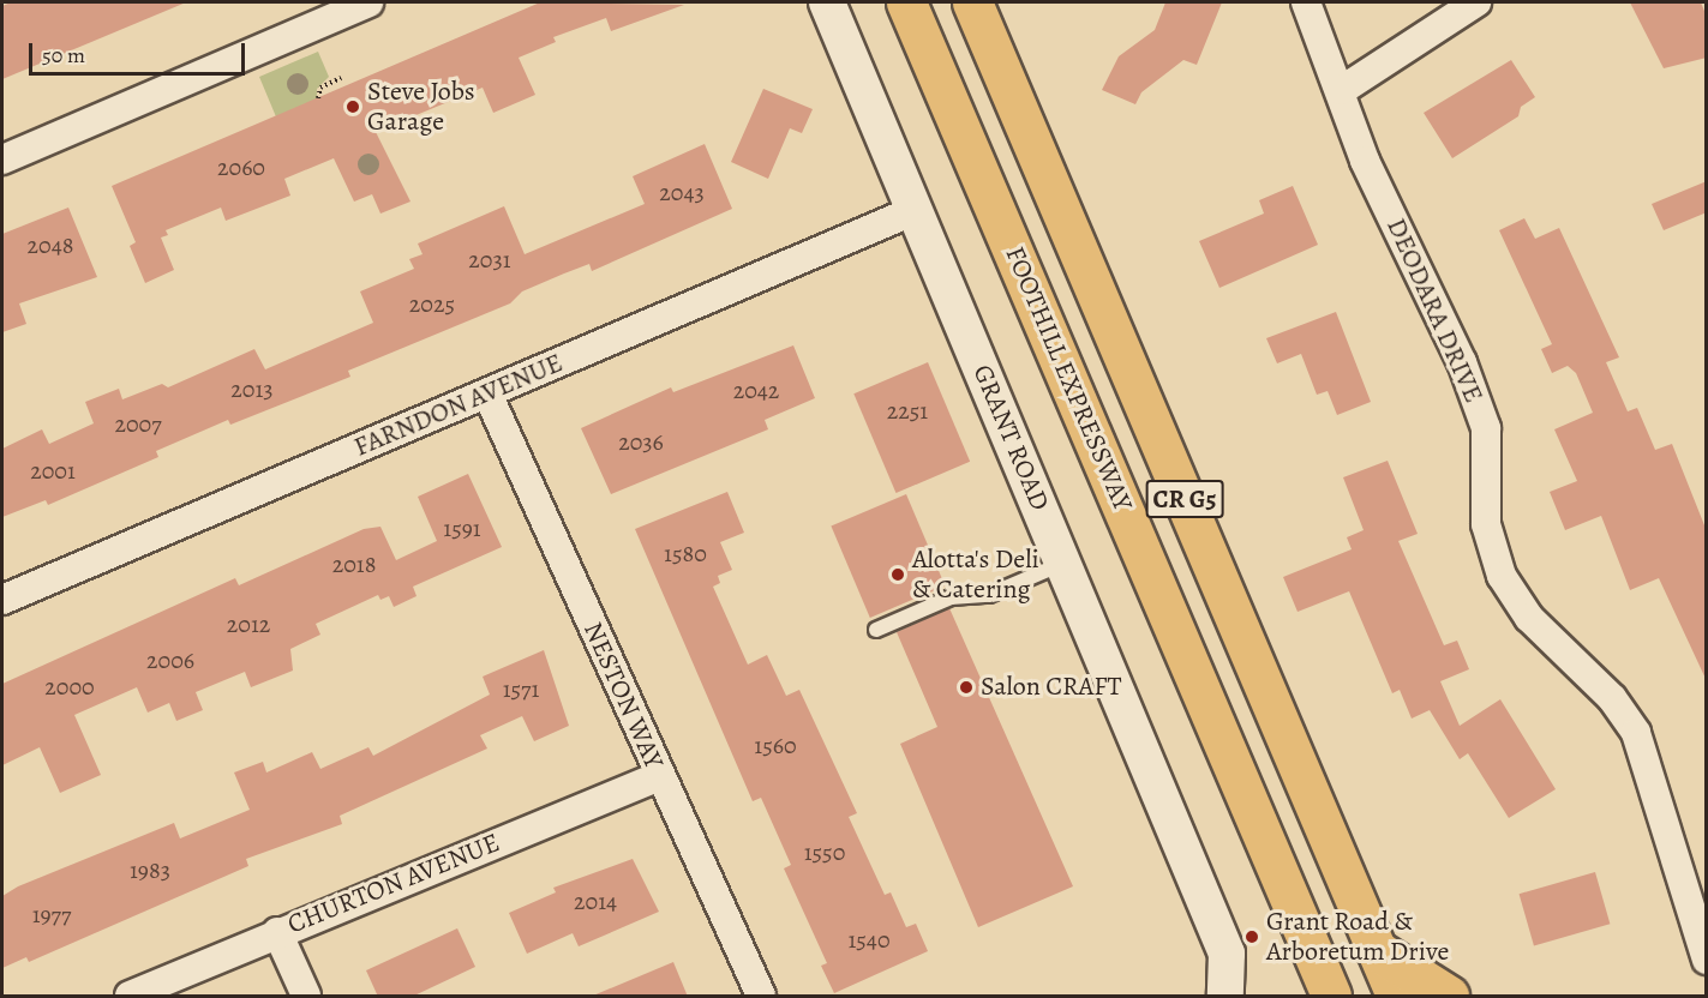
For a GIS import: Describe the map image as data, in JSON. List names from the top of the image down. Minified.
{"streets":{"highway":["FOOTHILL EXPRESSWAY","CR G5"],"street":["DEODARA DRIVE","FARNDON AVENUE","GRANT ROAD","NESTON WAY","CHURTON AVENUE"]},"crossings":[["FARNDON AVENUE","GRANT ROAD"],["FARNDON AVENUE","NESTON WAY"],["NESTON WAY","CHURTON AVENUE"]],"places":["Steve Jobs Garage","Alotta's Deli & Catering","Salon CRAFT","Grant Road & Arboretum Drive"],"house_numbers":["2060","2043","2048","2031","2025","2013","2042","2251","2007","2036","2001","1591","1580","2018","2012","2006","2000","1571","1560","1550","1983","2014","1977","1540"],"scale_bar":"50 m"}
